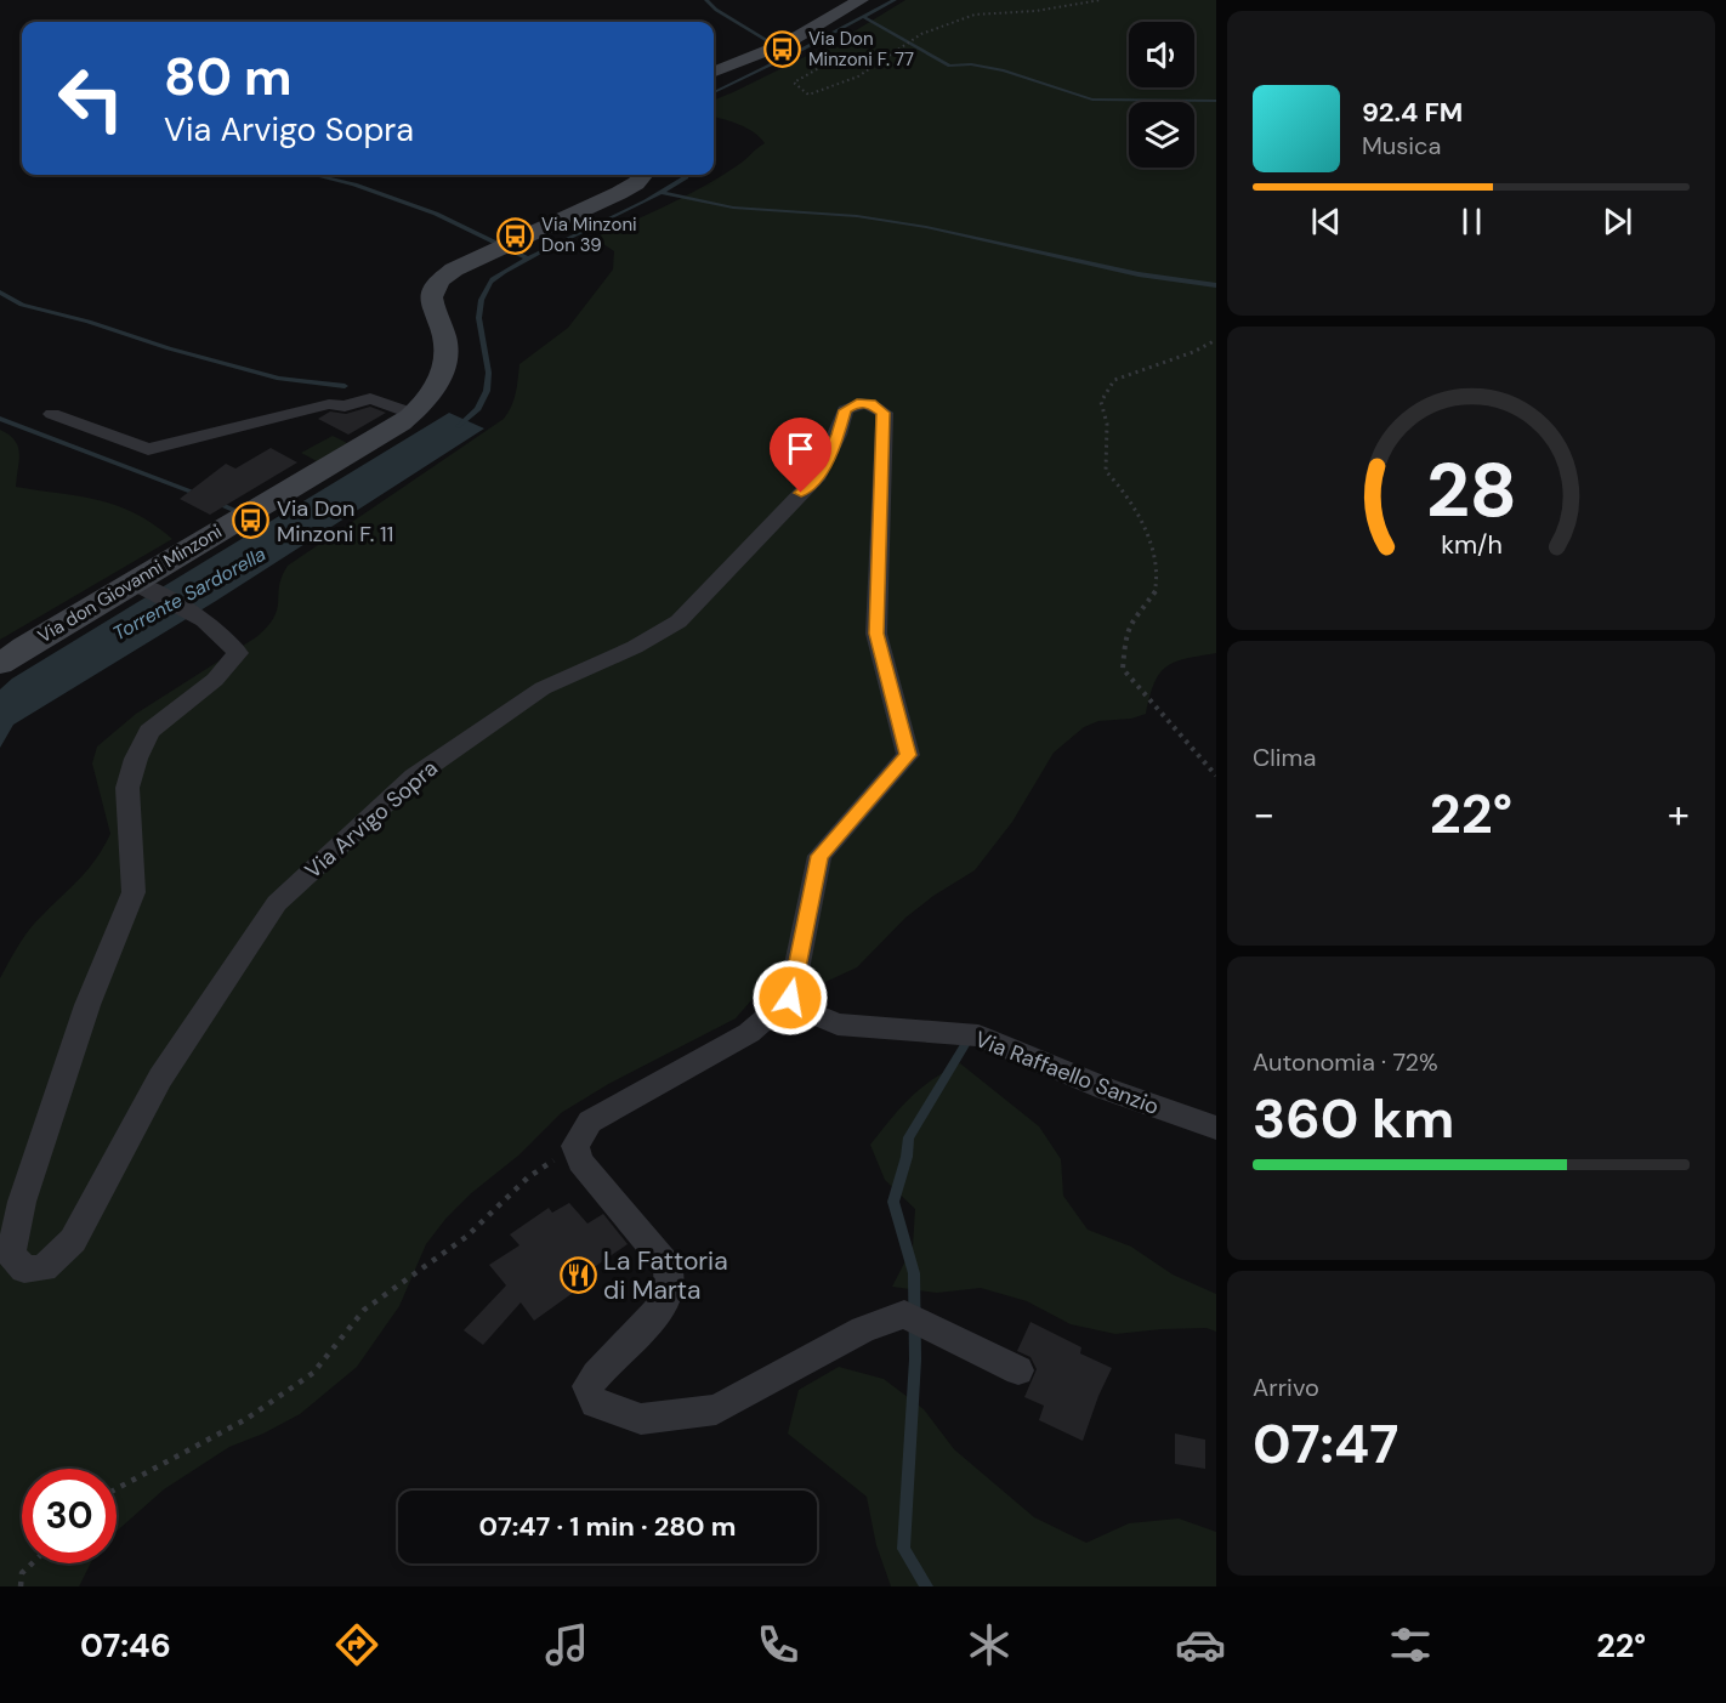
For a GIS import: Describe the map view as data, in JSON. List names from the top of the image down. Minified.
{"streets":{"main road":["Via don Giovanni Minzoni"],"street":["Via Arvigo Sopra","Via Raffaello Sanzio"]},"crossings":[["Via don Giovanni Minzoni","Via Arvigo Sopra"],["Via Arvigo Sopra","Via Raffaello Sanzio"]],"water":["Torrente Sardorella"],"places":{"bus stop":["Via Don Minzoni F. 77","Via Minzoni Don 39","Via Don Minzoni F. 11"],"restaurant":["La Fattoria di Marta"]},"page":{"turn":["80 m","Via Arvigo Sopra"],"song":["92.4 FM","Musica"],"tile":["Clima",["Autonomia · 72%","360 km"],["Arrivo","07:47"]],"heat":["−","22°","+"],"limit":"30","trip":"07:47 · 1 min · 280 m","tabs":["07:46","22°"],"gauge":["28","km/h"]}}
